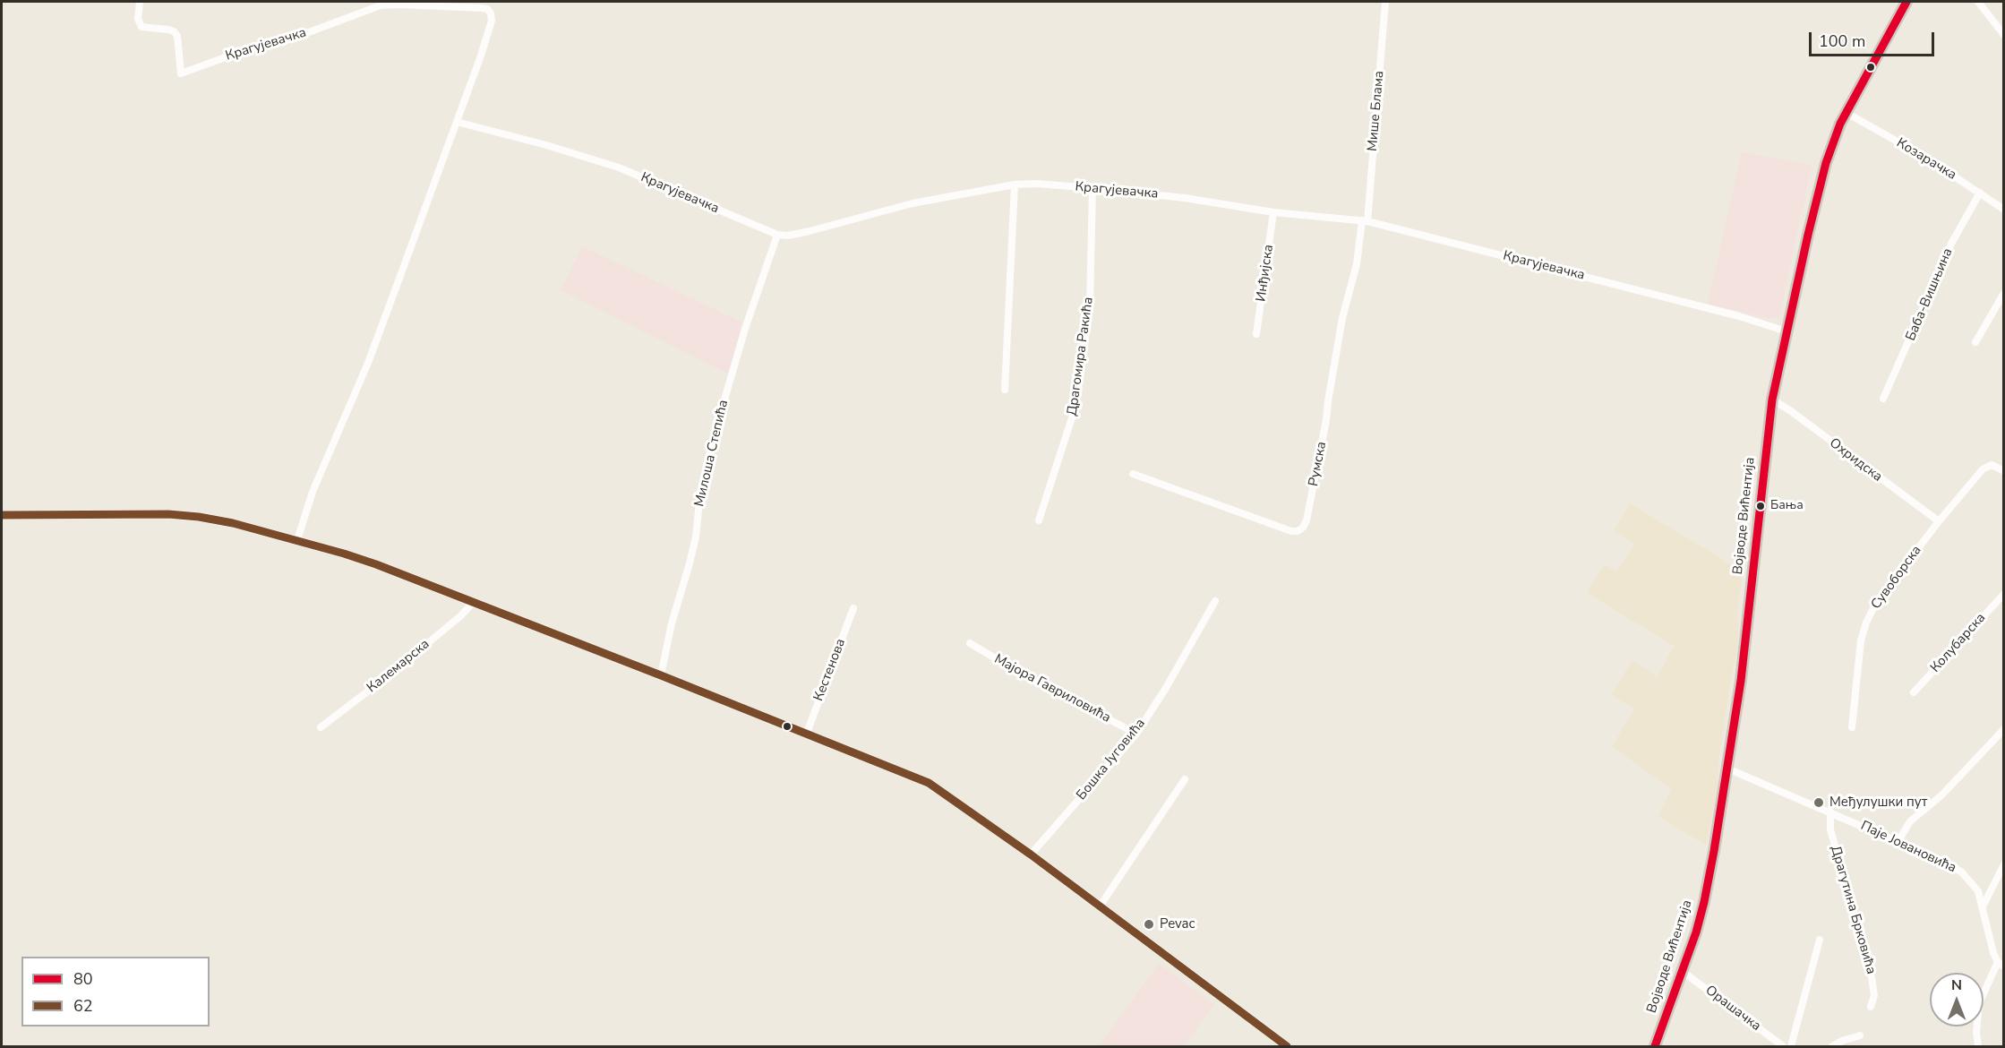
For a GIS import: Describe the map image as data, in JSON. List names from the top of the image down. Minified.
{"streets":{"main road":["Војводе Вићентија"],"street":["Крагујевачка","Мише Блама","Козарачка","Инђијска","Баба-Вишњина","Драгомира Ракића","Милоша Степића","Охридска","Румска","Сувоборска","Колубарска","Калемарска","Кестенова","Мајора Гавриловића","Бошка Југовића","Паје Јовановића","Драгутина Брковића","Орашачка"]},"crossings":[["Крагујевачка","Мише Блама"],["Крагујевачка","Инђијска"],["Крагујевачка","Драгомира Ракића"],["Крагујевачка","Милоша Степића"],["Крагујевачка","Румска"],["Крагујевачка","Војводе Вићентија"],["Мише Блама","Румска"],["Козарачка","Баба-Вишњина"],["Козарачка","Војводе Вићентија"],["Охридска","Војводе Вићентија"],["Охридска","Сувоборска"],["Војводе Вићентија","Паје Јовановића"],["Војводе Вићентија","Орашачка"],["Мајора Гавриловића","Бошка Југовића"],["Паје Јовановића","Драгутина Брковића"]],"places":["Бања","Међулушки пут","Pevac"],"lines":["transit line 80","transit line 62"],"legend":["80","62"],"scale_bar":"100 m","north":"top"}
